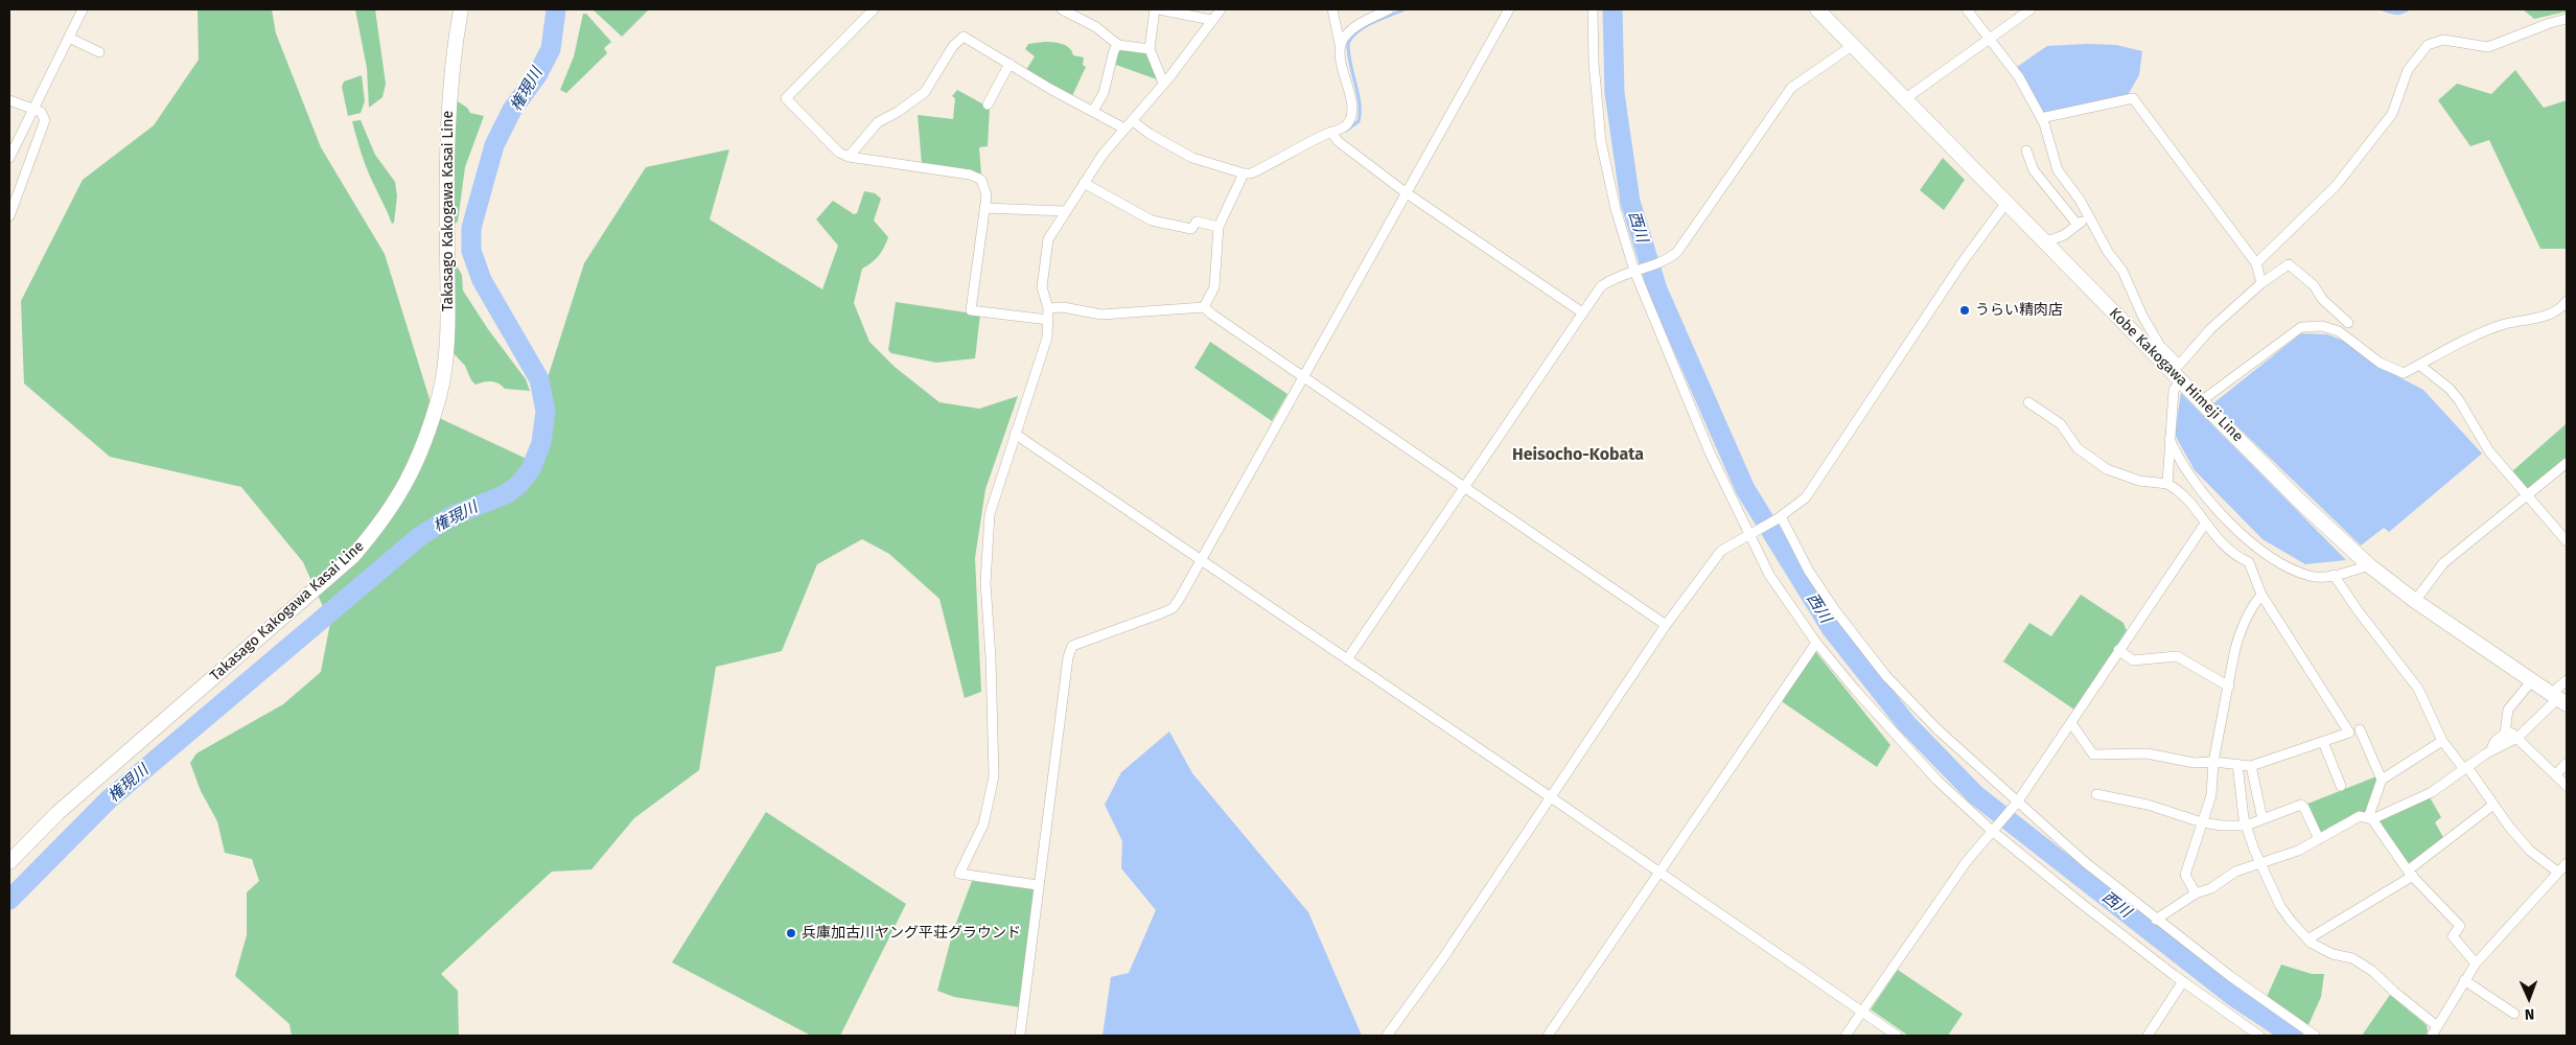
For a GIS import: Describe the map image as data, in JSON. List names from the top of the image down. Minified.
{"streets":{"main road":["Takasago Kakogawa Kasai Line","Kobe Kakogawa Himeji Line"]},"districts":["Heisocho-Kobata"],"water":["権現川","西川"],"places":["うらい精肉店","兵庫加古川ヤング平荘グラウンド"],"north":"bottom"}
